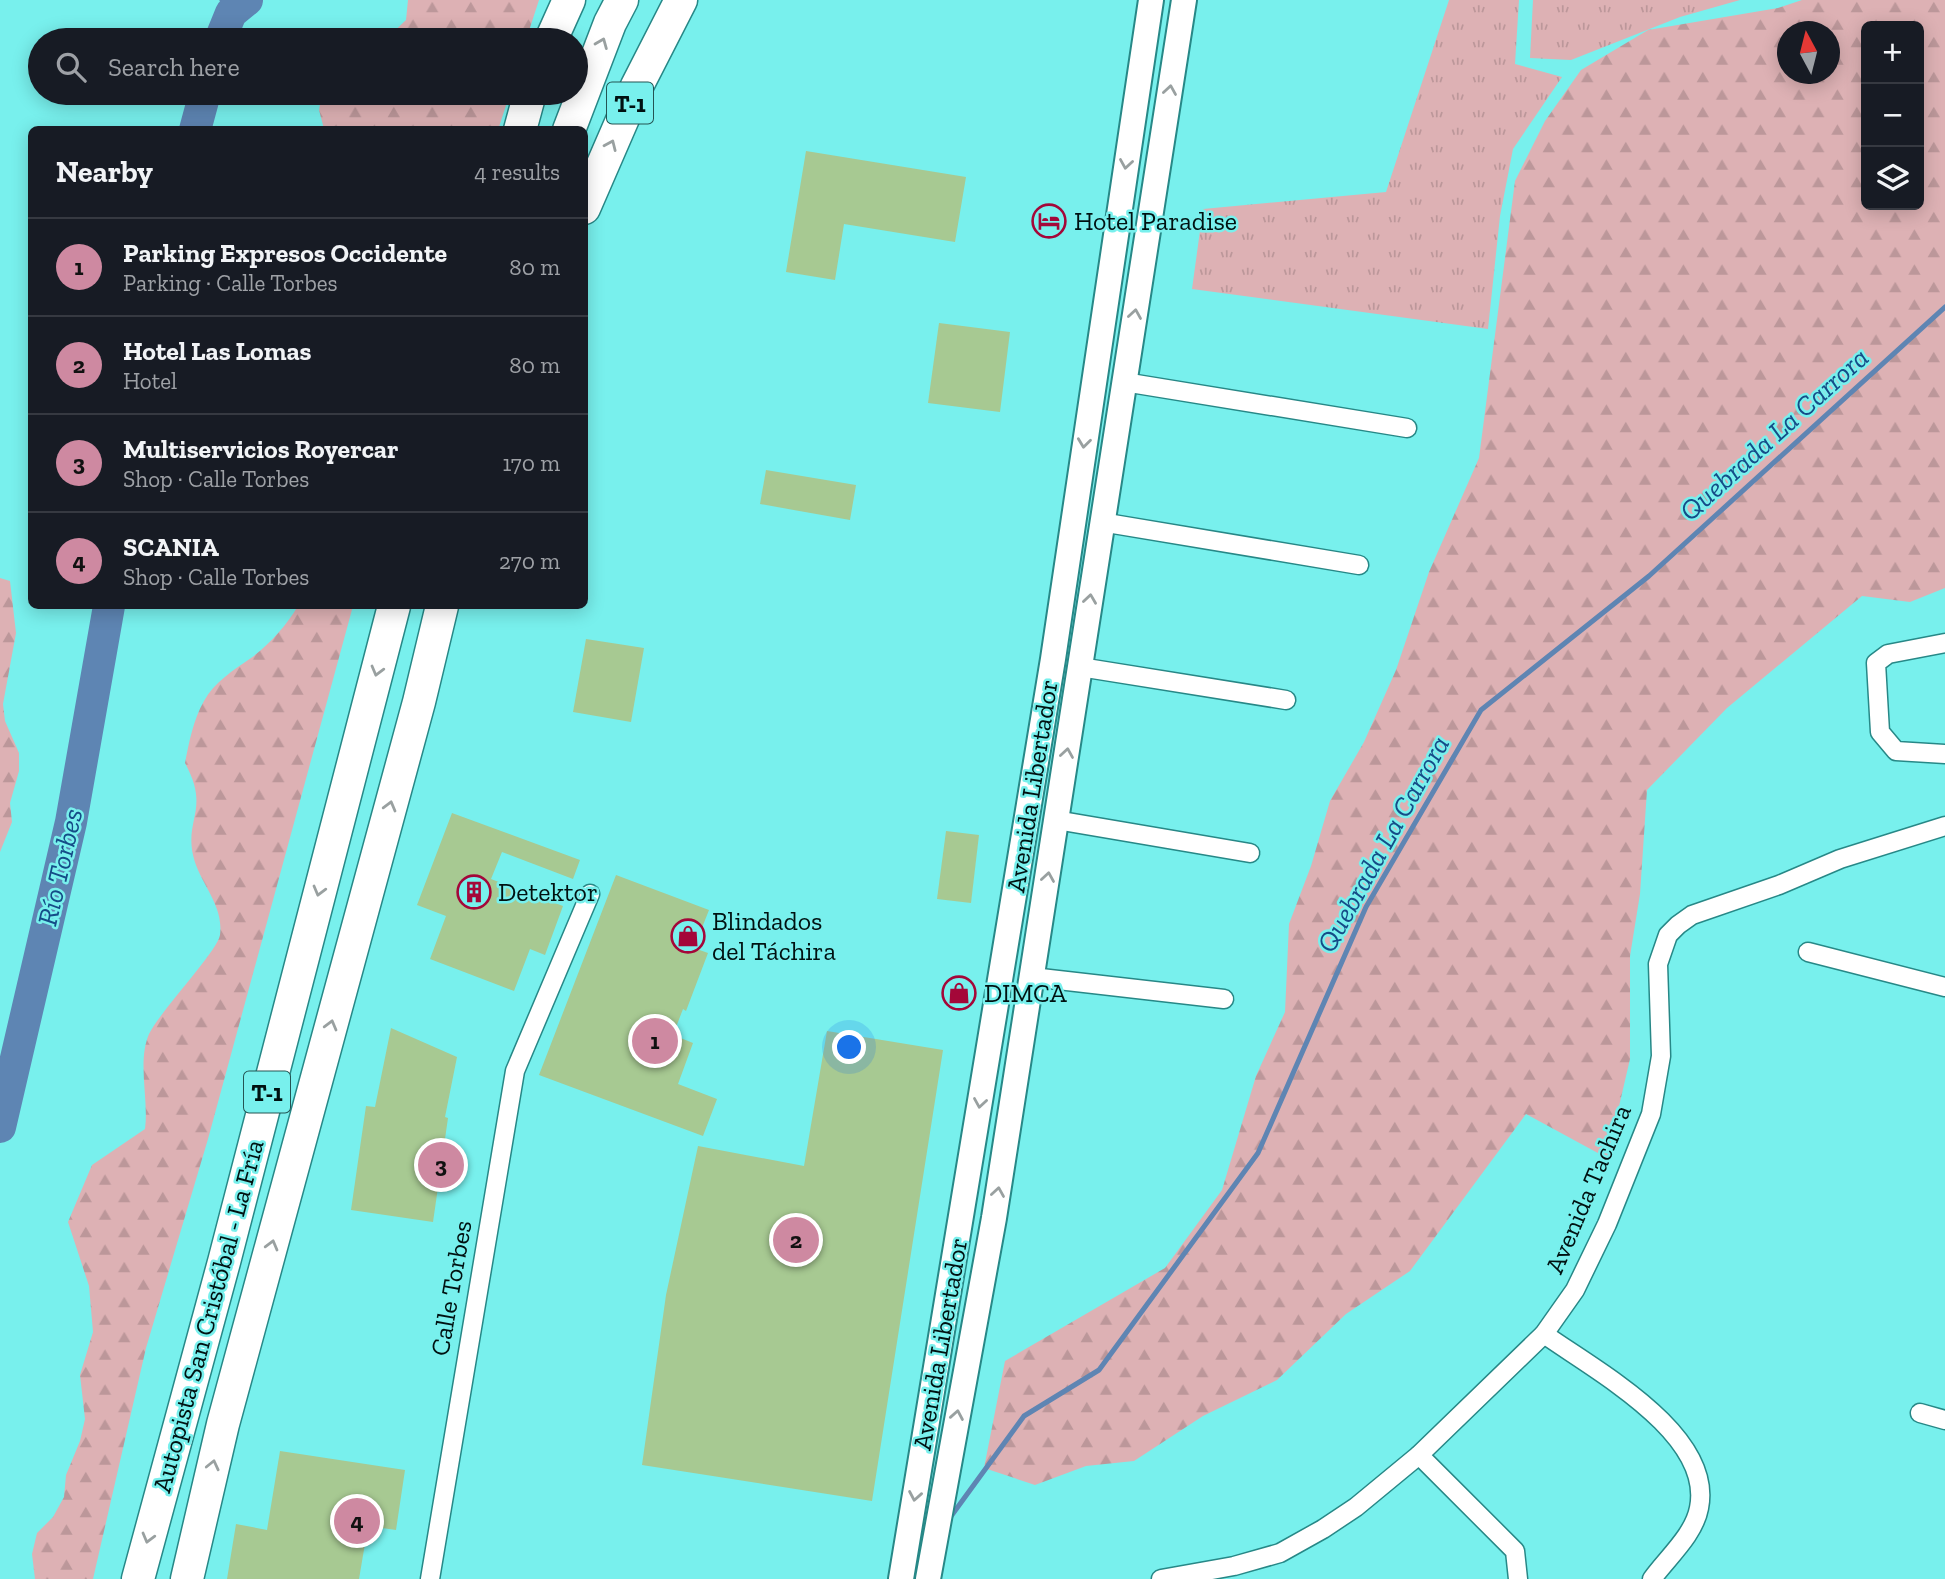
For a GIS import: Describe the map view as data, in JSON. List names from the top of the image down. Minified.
{"streets":{"highway":["T-1","Autopista San Cristóbal - La Fría"],"main road":["Avenida Libertador"],"street":["Avenida Tachira","Calle Torbes"]},"water":["Quebrada La Carrora","Río Torbes"],"places":{"hotel":["Hotel Paradise"],"building":["Detektor"],"shop":["Blindados del Táchira","DIMCA"]},"north":"top","page":{"map_buttons":["+","−"],"search":"Search here","heading":["Nearby","4 results"],"list":[{"mark":"1","name":"Parking Expresos Occidente","note":"Parking · Calle Torbes","value":"80 m"},{"mark":"2","name":"Hotel Las Lomas","note":"Hotel","value":"80 m"},{"mark":"3","name":"Multiservicios Royercar","note":"Shop · Calle Torbes","value":"170 m"},{"mark":"4","name":"SCANIA","note":"Shop · Calle Torbes","value":"270 m"}],"pins":["1","3","2","4"]}}
